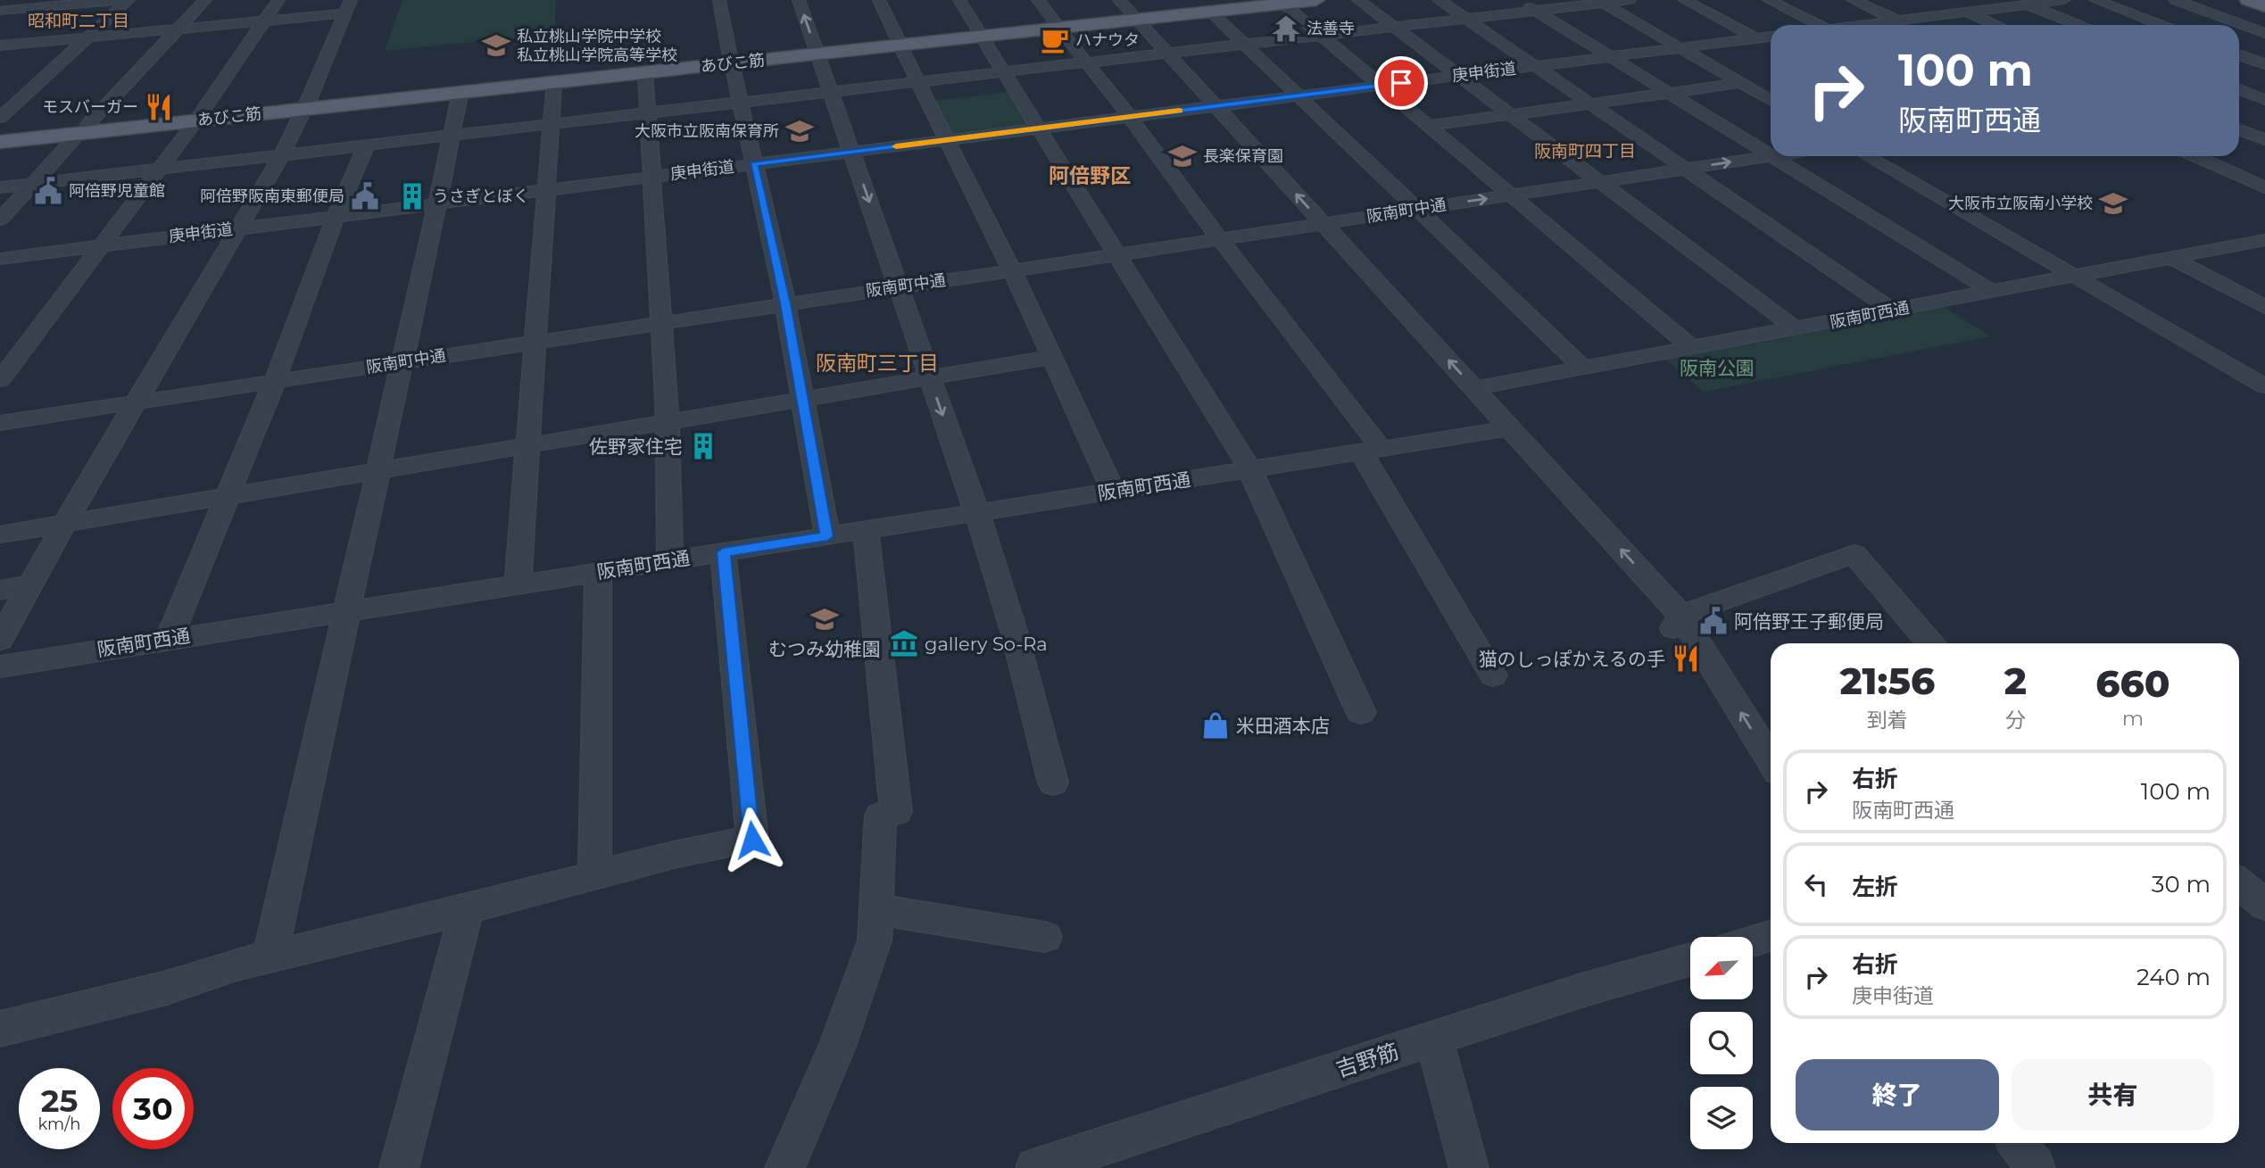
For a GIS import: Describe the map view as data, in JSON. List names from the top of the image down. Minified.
{"streets":{"main road":["あびこ筋"],"street":["庚申街道","阪南町中通","阪南町西通","吉野筋"]},"districts":["昭和町二丁目","阪南町四丁目","阿倍野区","阪南町三丁目"],"parks":["阪南公園"],"places":{"temple":["法善寺"],"cafe":["ハナウタ"],"school or university":["私立桃山学院中学校 私立桃山学院高等学校","大阪市立阪南保育所","長楽保育園","大阪市立阪南小学校","むつみ幼稚園"],"restaurant":["モスバーガー","猫のしっぽかえるの手"],"public building":["阿倍野児童館","阿倍野阪南東郵便局","阿倍野王子郵便局"],"building":["うさぎとぼく","佐野家住宅"],"museum":["gallery So-Ra"],"shop":["米田酒本店"]},"north":"bottom left","page":{"turn":["100 m","阪南町西通"],"eta":["21:56","到着","2","分","660","m"],"list":[{"name":"右折","note":"阪南町西通","value":"100 m"},{"name":"左折","value":"30 m"},{"name":"右折","note":"庚申街道","value":"240 m"}],"buttons":["終了","共有"],"speed":"25 km/h","limit":"30"}}
